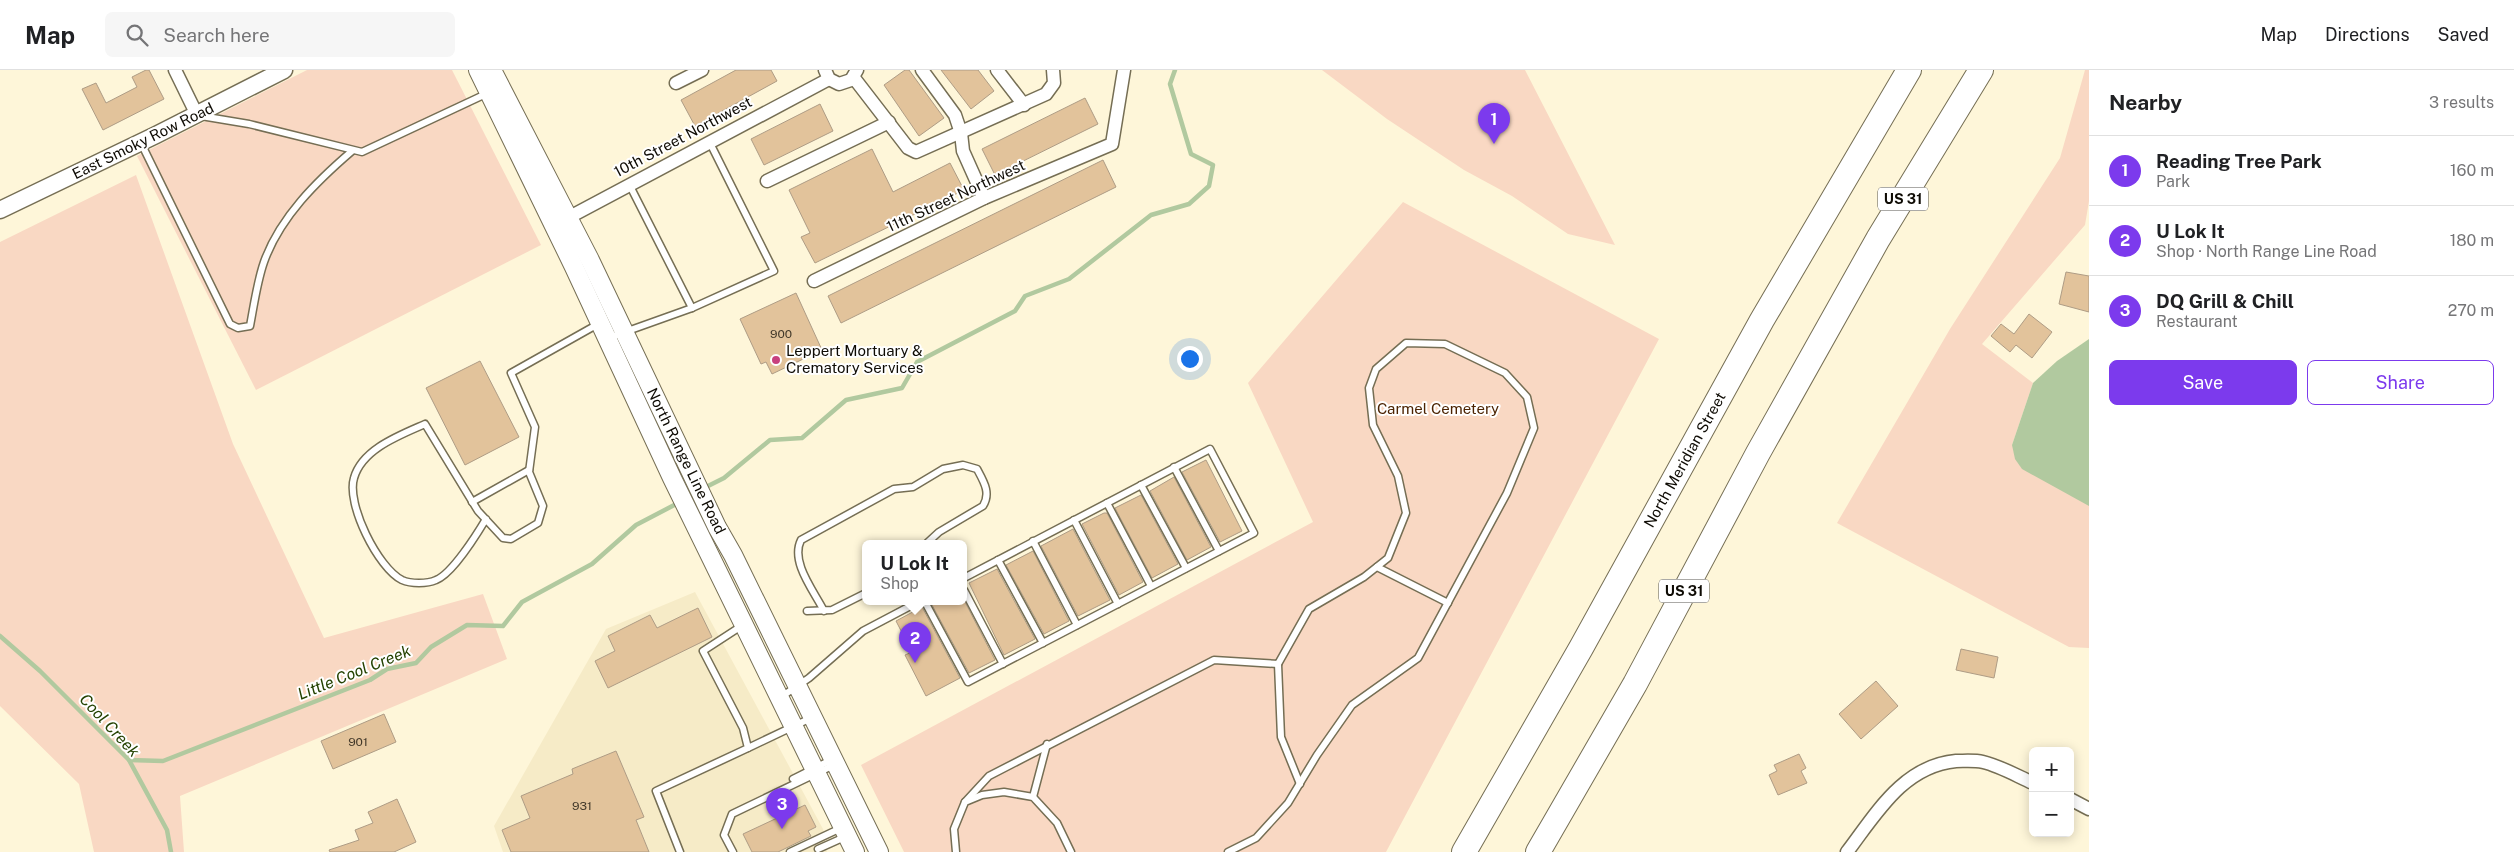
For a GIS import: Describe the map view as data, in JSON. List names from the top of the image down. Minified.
{"streets":{"highway":["US 31","North Meridian Street"],"main road":["North Range Line Road"],"street":["10th Street Northwest","East Smoky Row Road","11th Street Northwest"]},"crossings":[["10th Street Northwest","North Range Line Road"]],"water":["Little Cool Creek","Cool Creek"],"parks":["Carmel Cemetery"],"places":["Leppert Mortuary & Crematory Services"],"house_numbers":["900","901","931"],"page":{"header":"Map","search":"Search here","nav":["Map","Directions","Saved"],"heading":["Nearby","3 results"],"pins":["1","2","3"],"list":[{"mark":"1","name":"Reading Tree Park","note":"Park","value":"160 m"},{"mark":"2","name":"U Lok It","note":"Shop · North Range Line Road","value":"180 m"},{"mark":"3","name":"DQ Grill & Chill","note":"Restaurant","value":"270 m"}],"buttons":["Save","Share"],"popup":["U Lok It","Shop"],"map_buttons":["+","−"]}}
